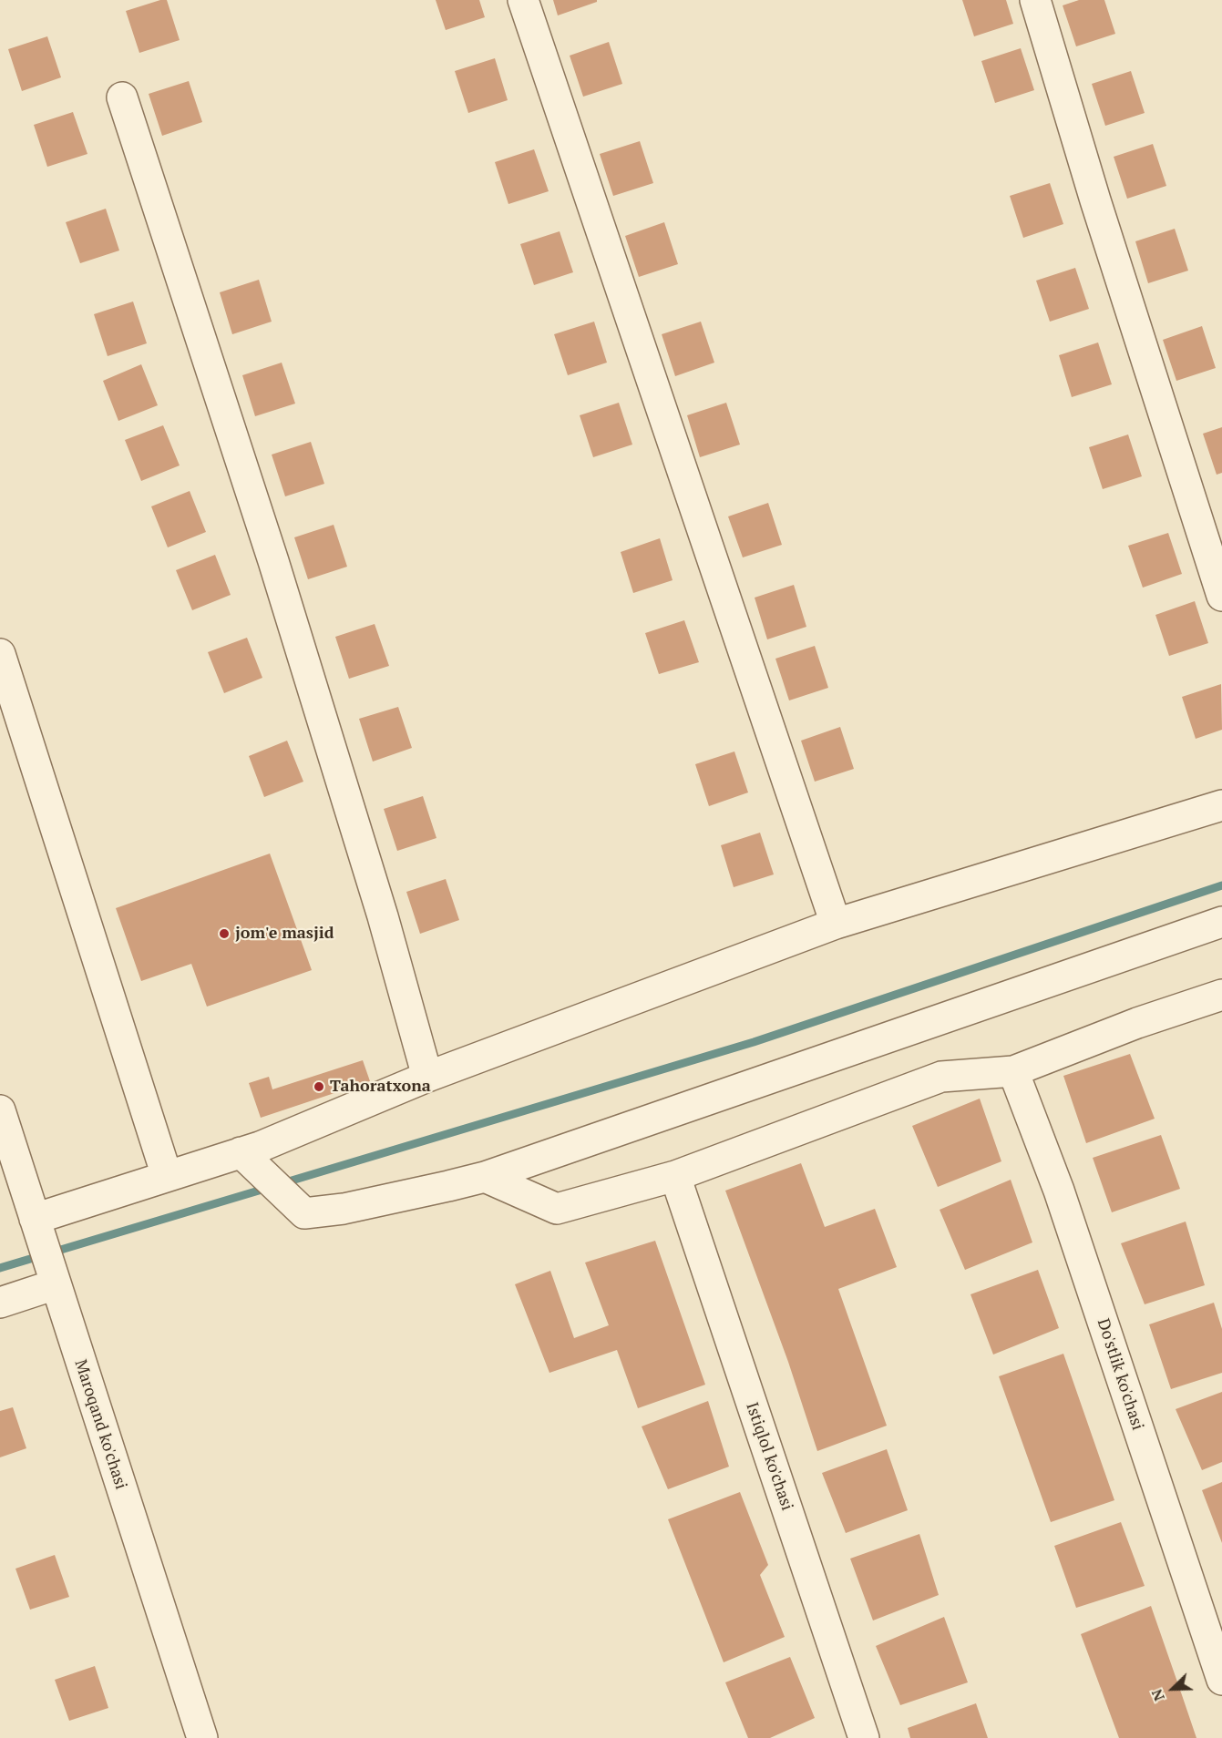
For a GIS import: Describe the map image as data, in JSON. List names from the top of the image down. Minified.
{"streets":{"street":["Do'stlik ko'chasi","Maroqand ko'chasi","Istiqlol ko'chasi"]},"places":["jom'e masjid","Tahoratxona"],"north":"bottom left"}
